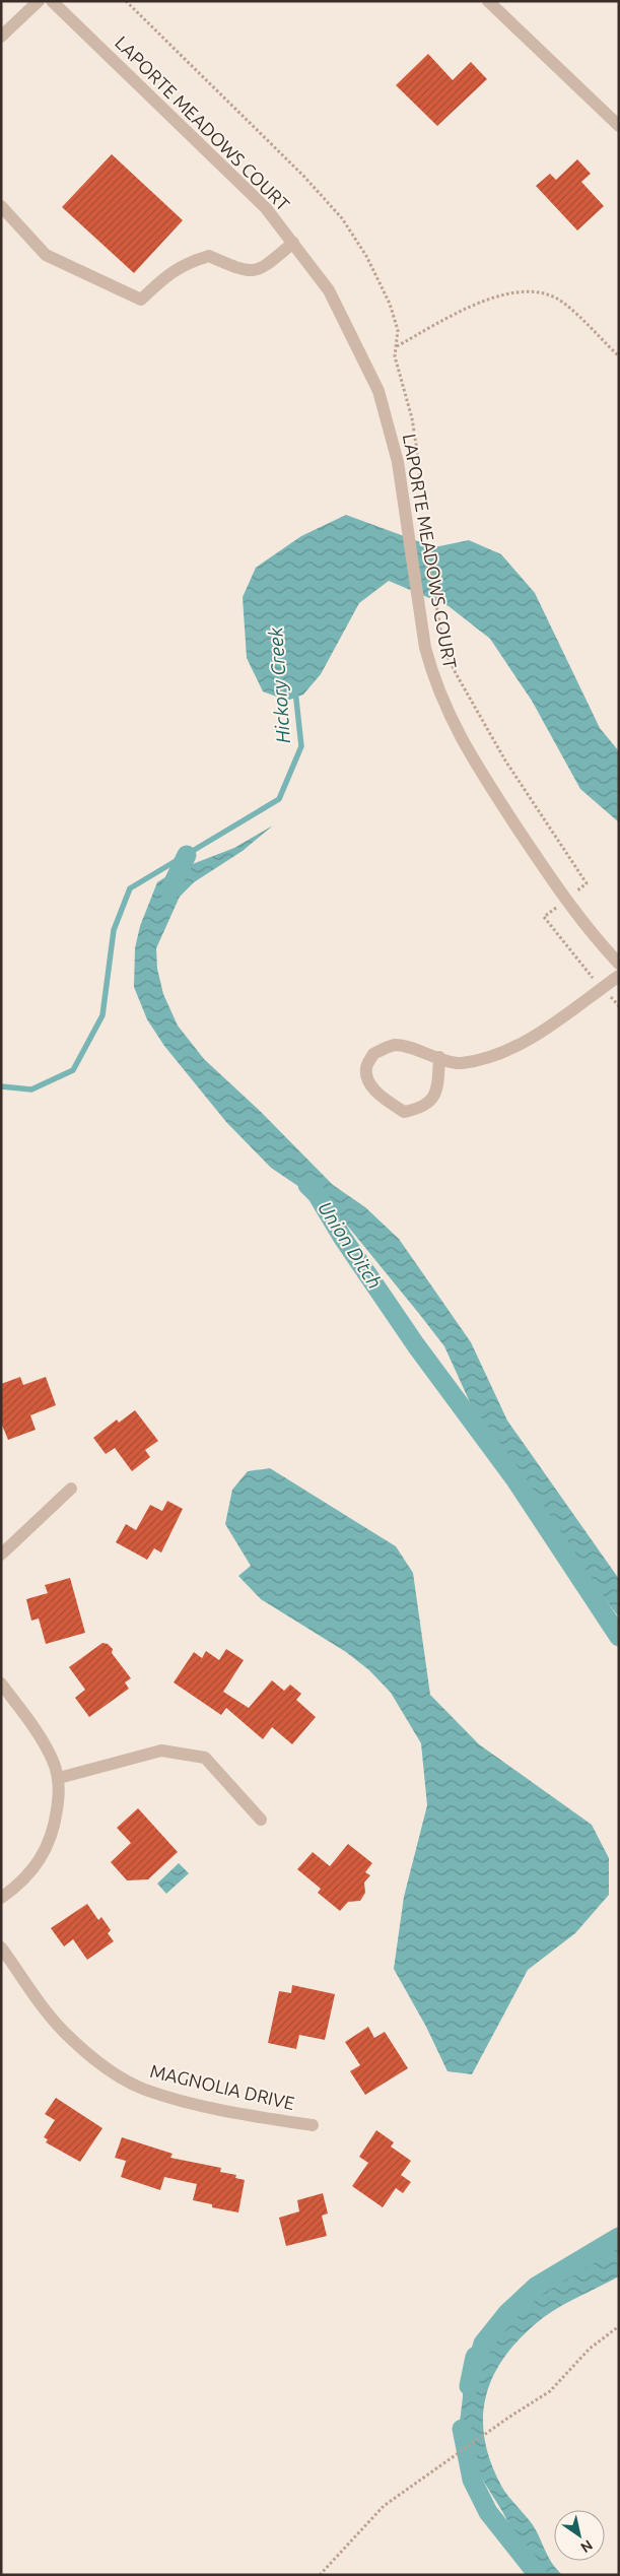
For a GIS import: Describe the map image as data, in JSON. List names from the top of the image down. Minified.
{"streets":{"street":["LAPORTE MEADOWS COURT","MAGNOLIA DRIVE"]},"water":["Hickory Creek","Union Ditch"],"north":"bottom right"}
